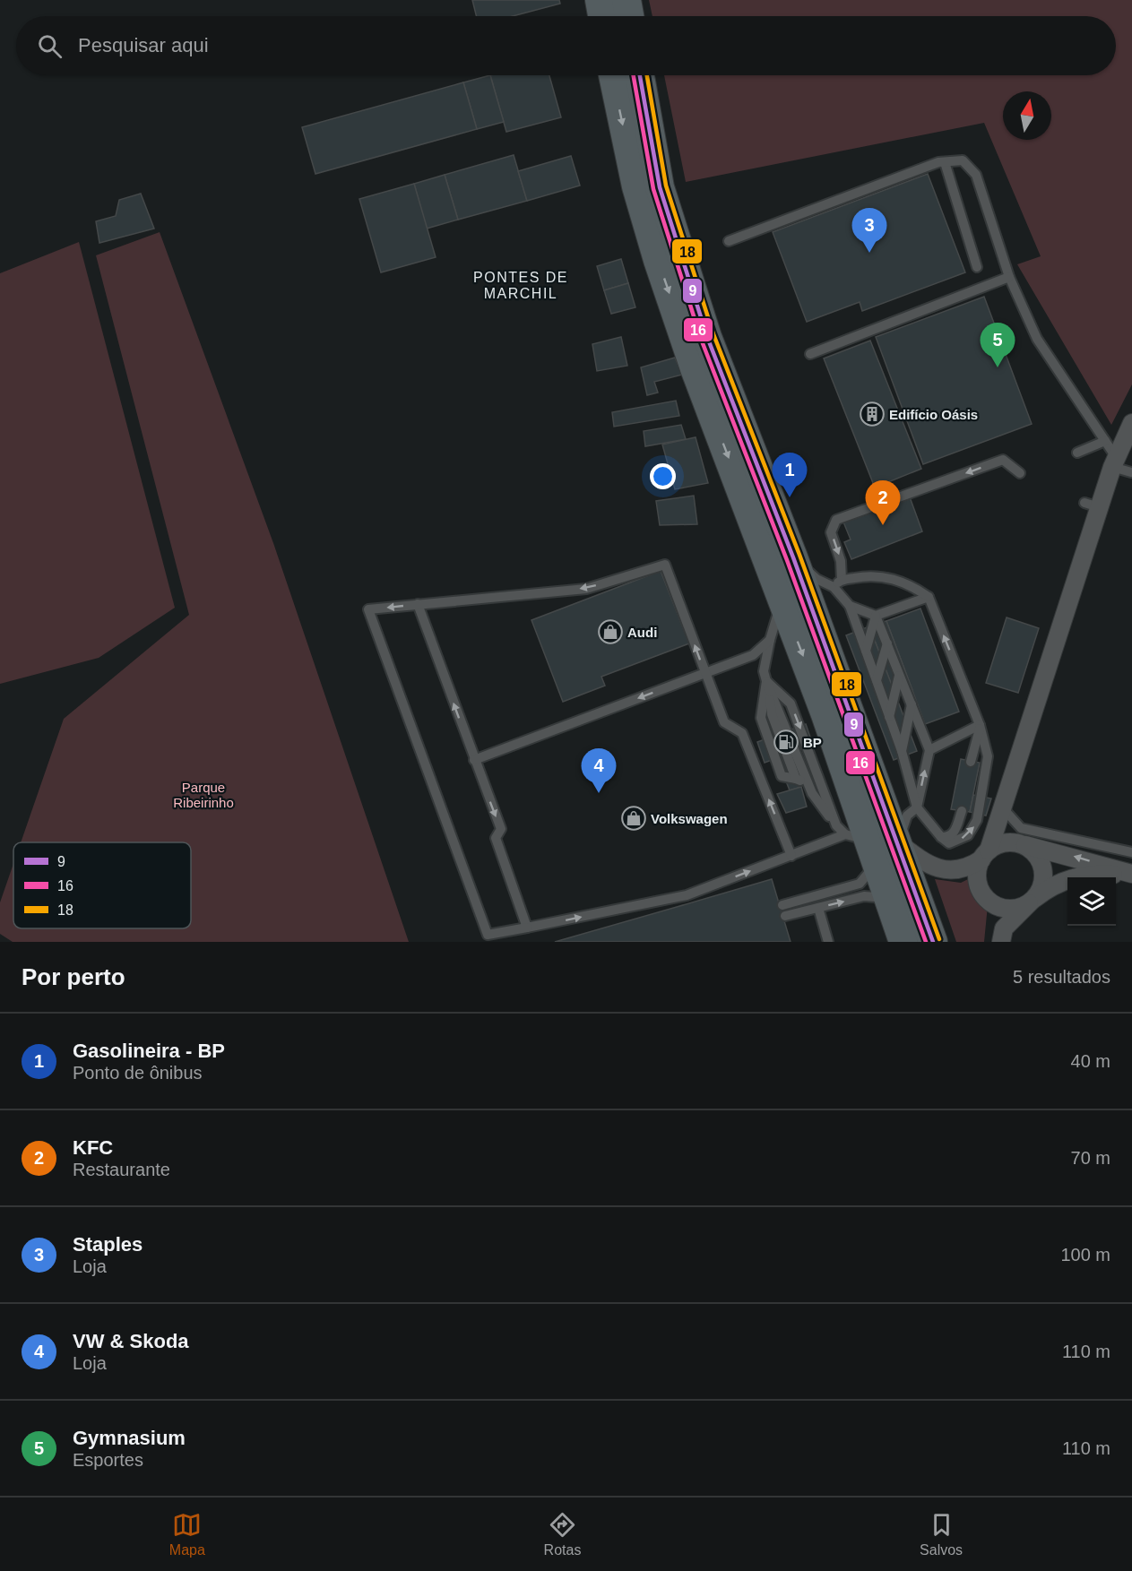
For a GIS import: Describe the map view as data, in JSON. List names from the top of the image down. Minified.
{"districts":["PONTES DE MARCHIL"],"parks":["Parque Ribeirinho"],"places":{"building":["Edifício Oásis"],"shop":["Audi","Volkswagen"],"fuel station":["BP"]},"lines":["transit line 9","transit line 16","transit line 18"],"legend":["9","16","18"],"north":"top","page":{"search":"Pesquisar aqui","pins":["3","5","1","2","4"],"heading":["Por perto","5 resultados"],"list":[{"mark":"1","name":"Gasolineira - BP","note":"Ponto de ônibus","value":"40 m"},{"mark":"2","name":"KFC","note":"Restaurante","value":"70 m"},{"mark":"3","name":"Staples","note":"Loja","value":"100 m"},{"mark":"4","name":"VW & Skoda","note":"Loja","value":"110 m"},{"mark":"5","name":"Gymnasium","note":"Esportes","value":"110 m"}],"nav":["Mapa","Rotas","Salvos"]}}
